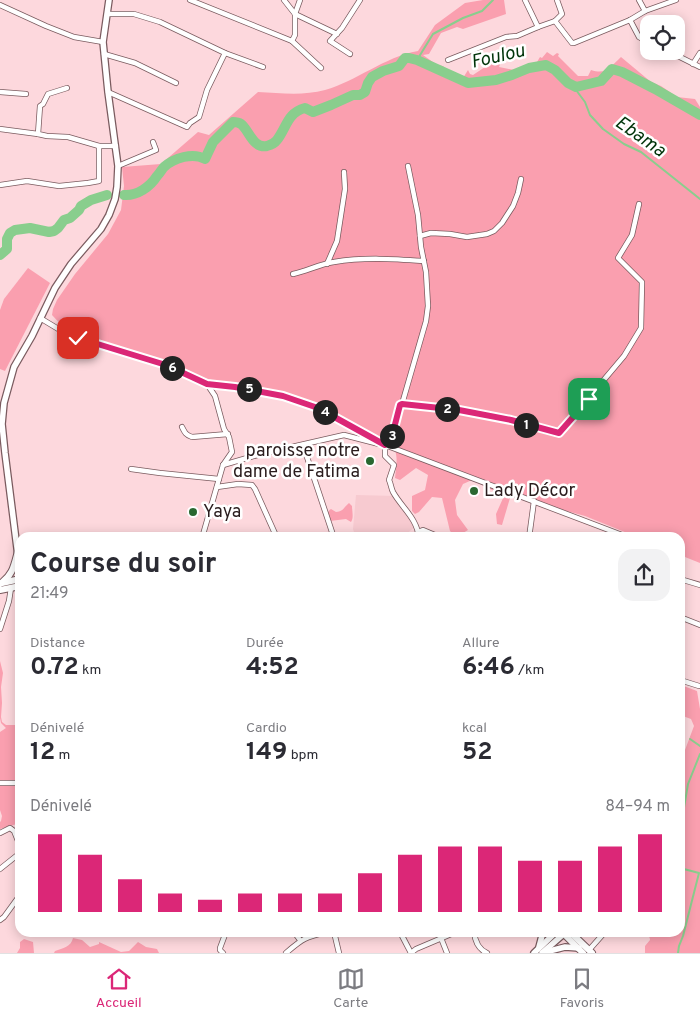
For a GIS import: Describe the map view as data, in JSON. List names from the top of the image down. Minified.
{"water":["Foulou","Ebama"],"places":["paroisse notre dame de Fatima","Lady Décor","Yaya"],"page":{"pins":["6","5","2","4","1","3"],"heading":["Course du soir","21:49"],"stats":[["Distance","0.72 km"],["Durée","4:52"],["Allure","6:46 /km"],["Dénivelé","12 m"],["Cardio","149 bpm"],["kcal","52"]],"chart":["Dénivelé","84–94 m"],"tabs":["Accueil","Carte","Favoris"]}}
